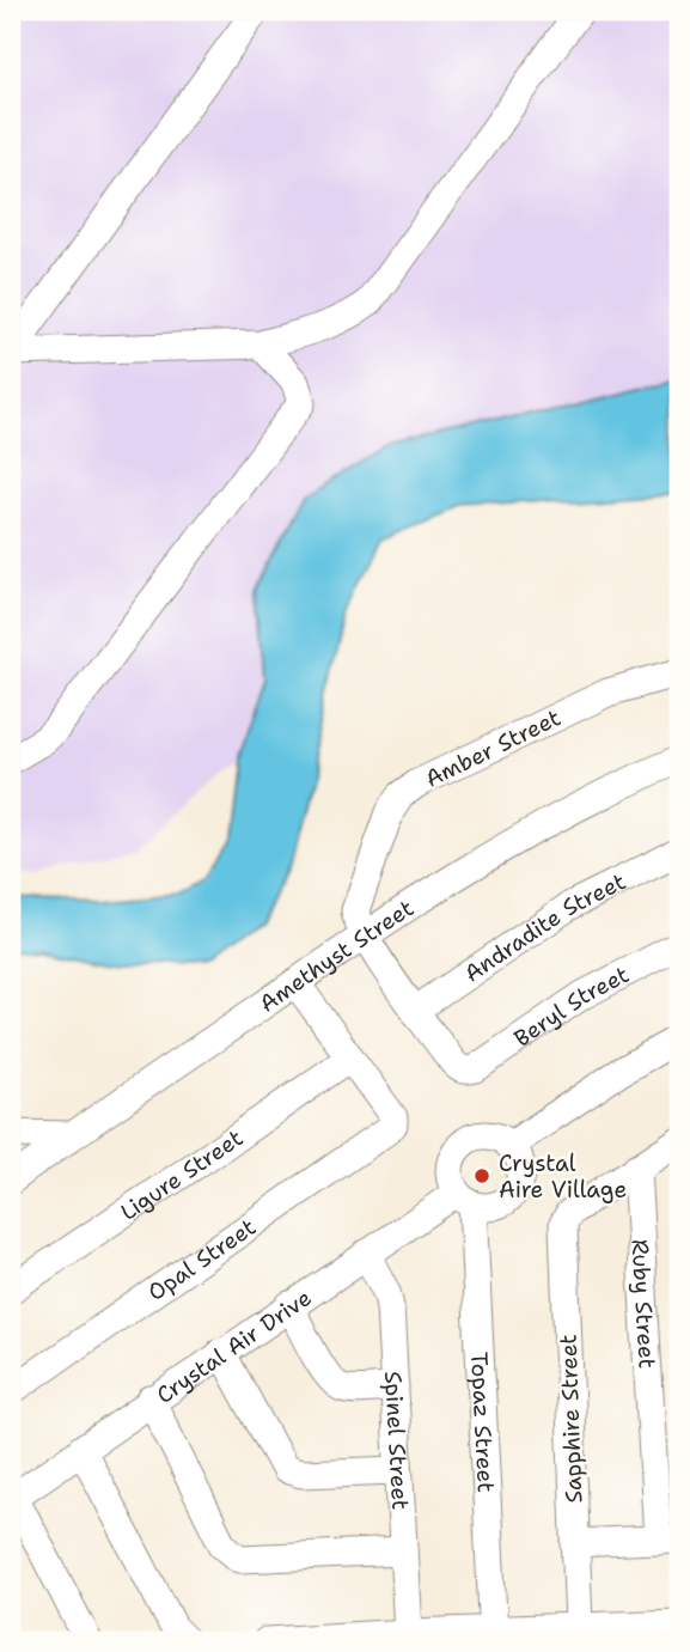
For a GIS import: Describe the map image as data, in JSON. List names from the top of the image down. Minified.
{"streets":{"street":["Amber Street","Andradite Street","Amethyst Street","Beryl Street","Ligure Street","Opal Street","Ruby Street","Crystal Air Drive","Sapphire Street","Topaz Street","Spinel Street"]},"crossings":[["Amber Street","Amethyst Street"],["Andradite Street","Beryl Street"],["Ligure Street","Opal Street"],["Ruby Street","Sapphire Street"],["Crystal Air Drive","Topaz Street"],["Crystal Air Drive","Spinel Street"]],"places":["Crystal Aire Village"]}
